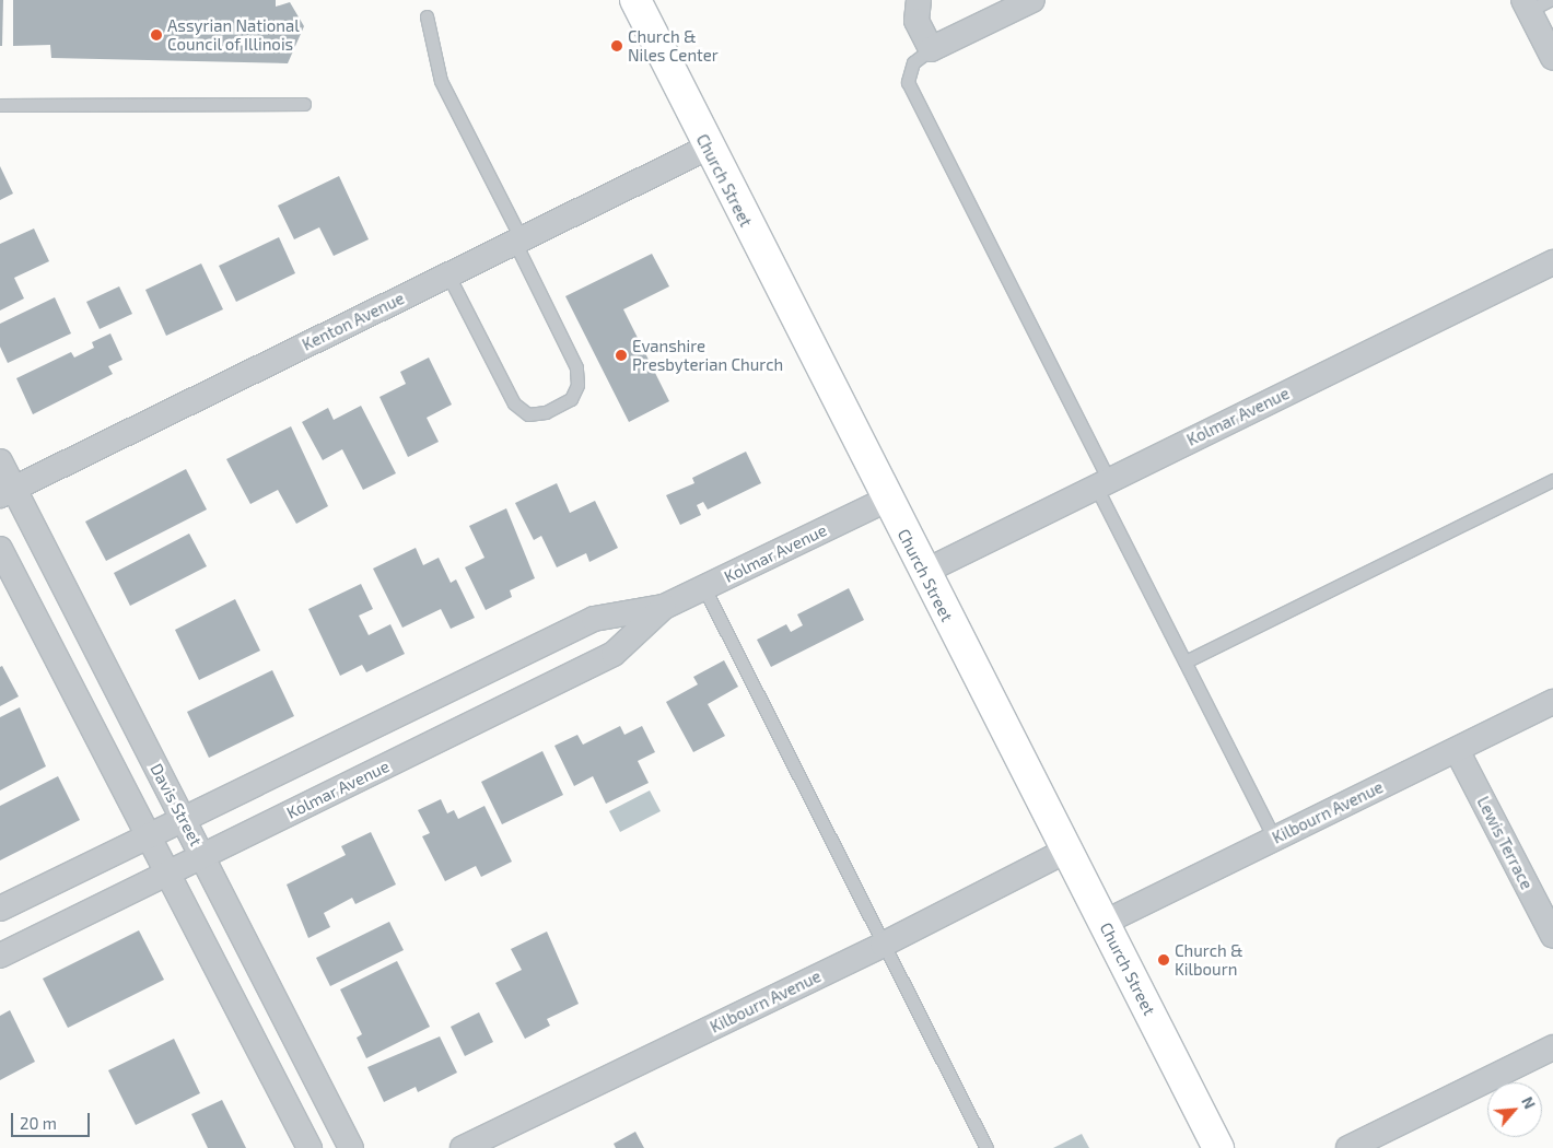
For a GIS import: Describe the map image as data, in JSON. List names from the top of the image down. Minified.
{"streets":{"street":["Church Street","Kenton Avenue","Kolmar Avenue","Davis Street","Kilbourn Avenue","Lewis Terrace"]},"crossings":[["Church Street","Kenton Avenue"],["Church Street","Kolmar Avenue"],["Church Street","Kilbourn Avenue"],["Kenton Avenue","Davis Street"],["Kolmar Avenue","Davis Street"],["Kilbourn Avenue","Lewis Terrace"]],"places":["Assyrian National Council of Illinois","Church & Niles Center","Evanshire Presbyterian Church","Church & Kilbourn"],"scale_bar":"20 m","north":"top right"}
